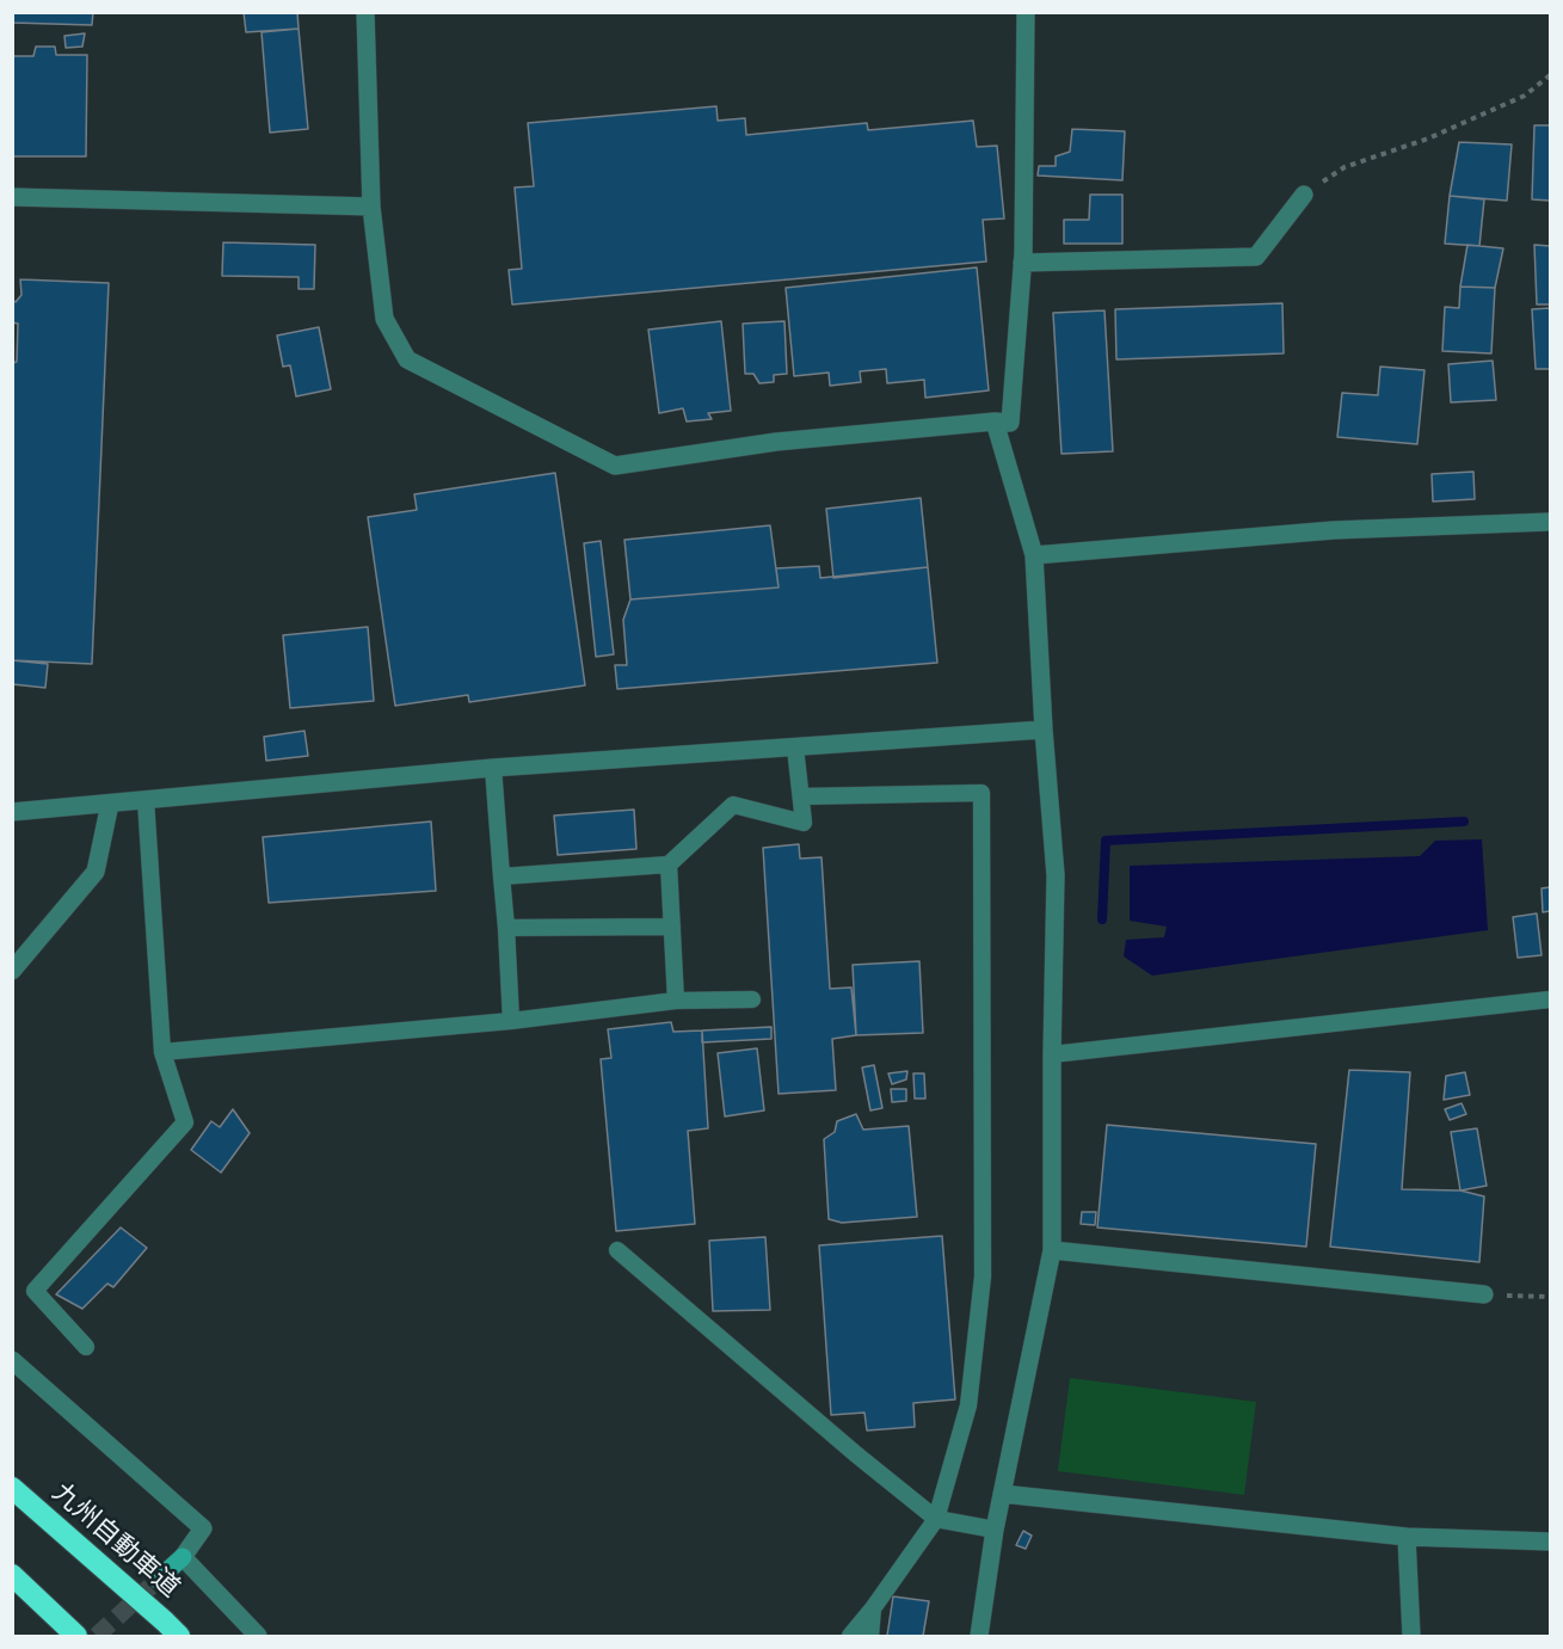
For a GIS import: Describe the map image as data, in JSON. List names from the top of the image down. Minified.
{"streets":{"highway":["九州自動車道"]}}
